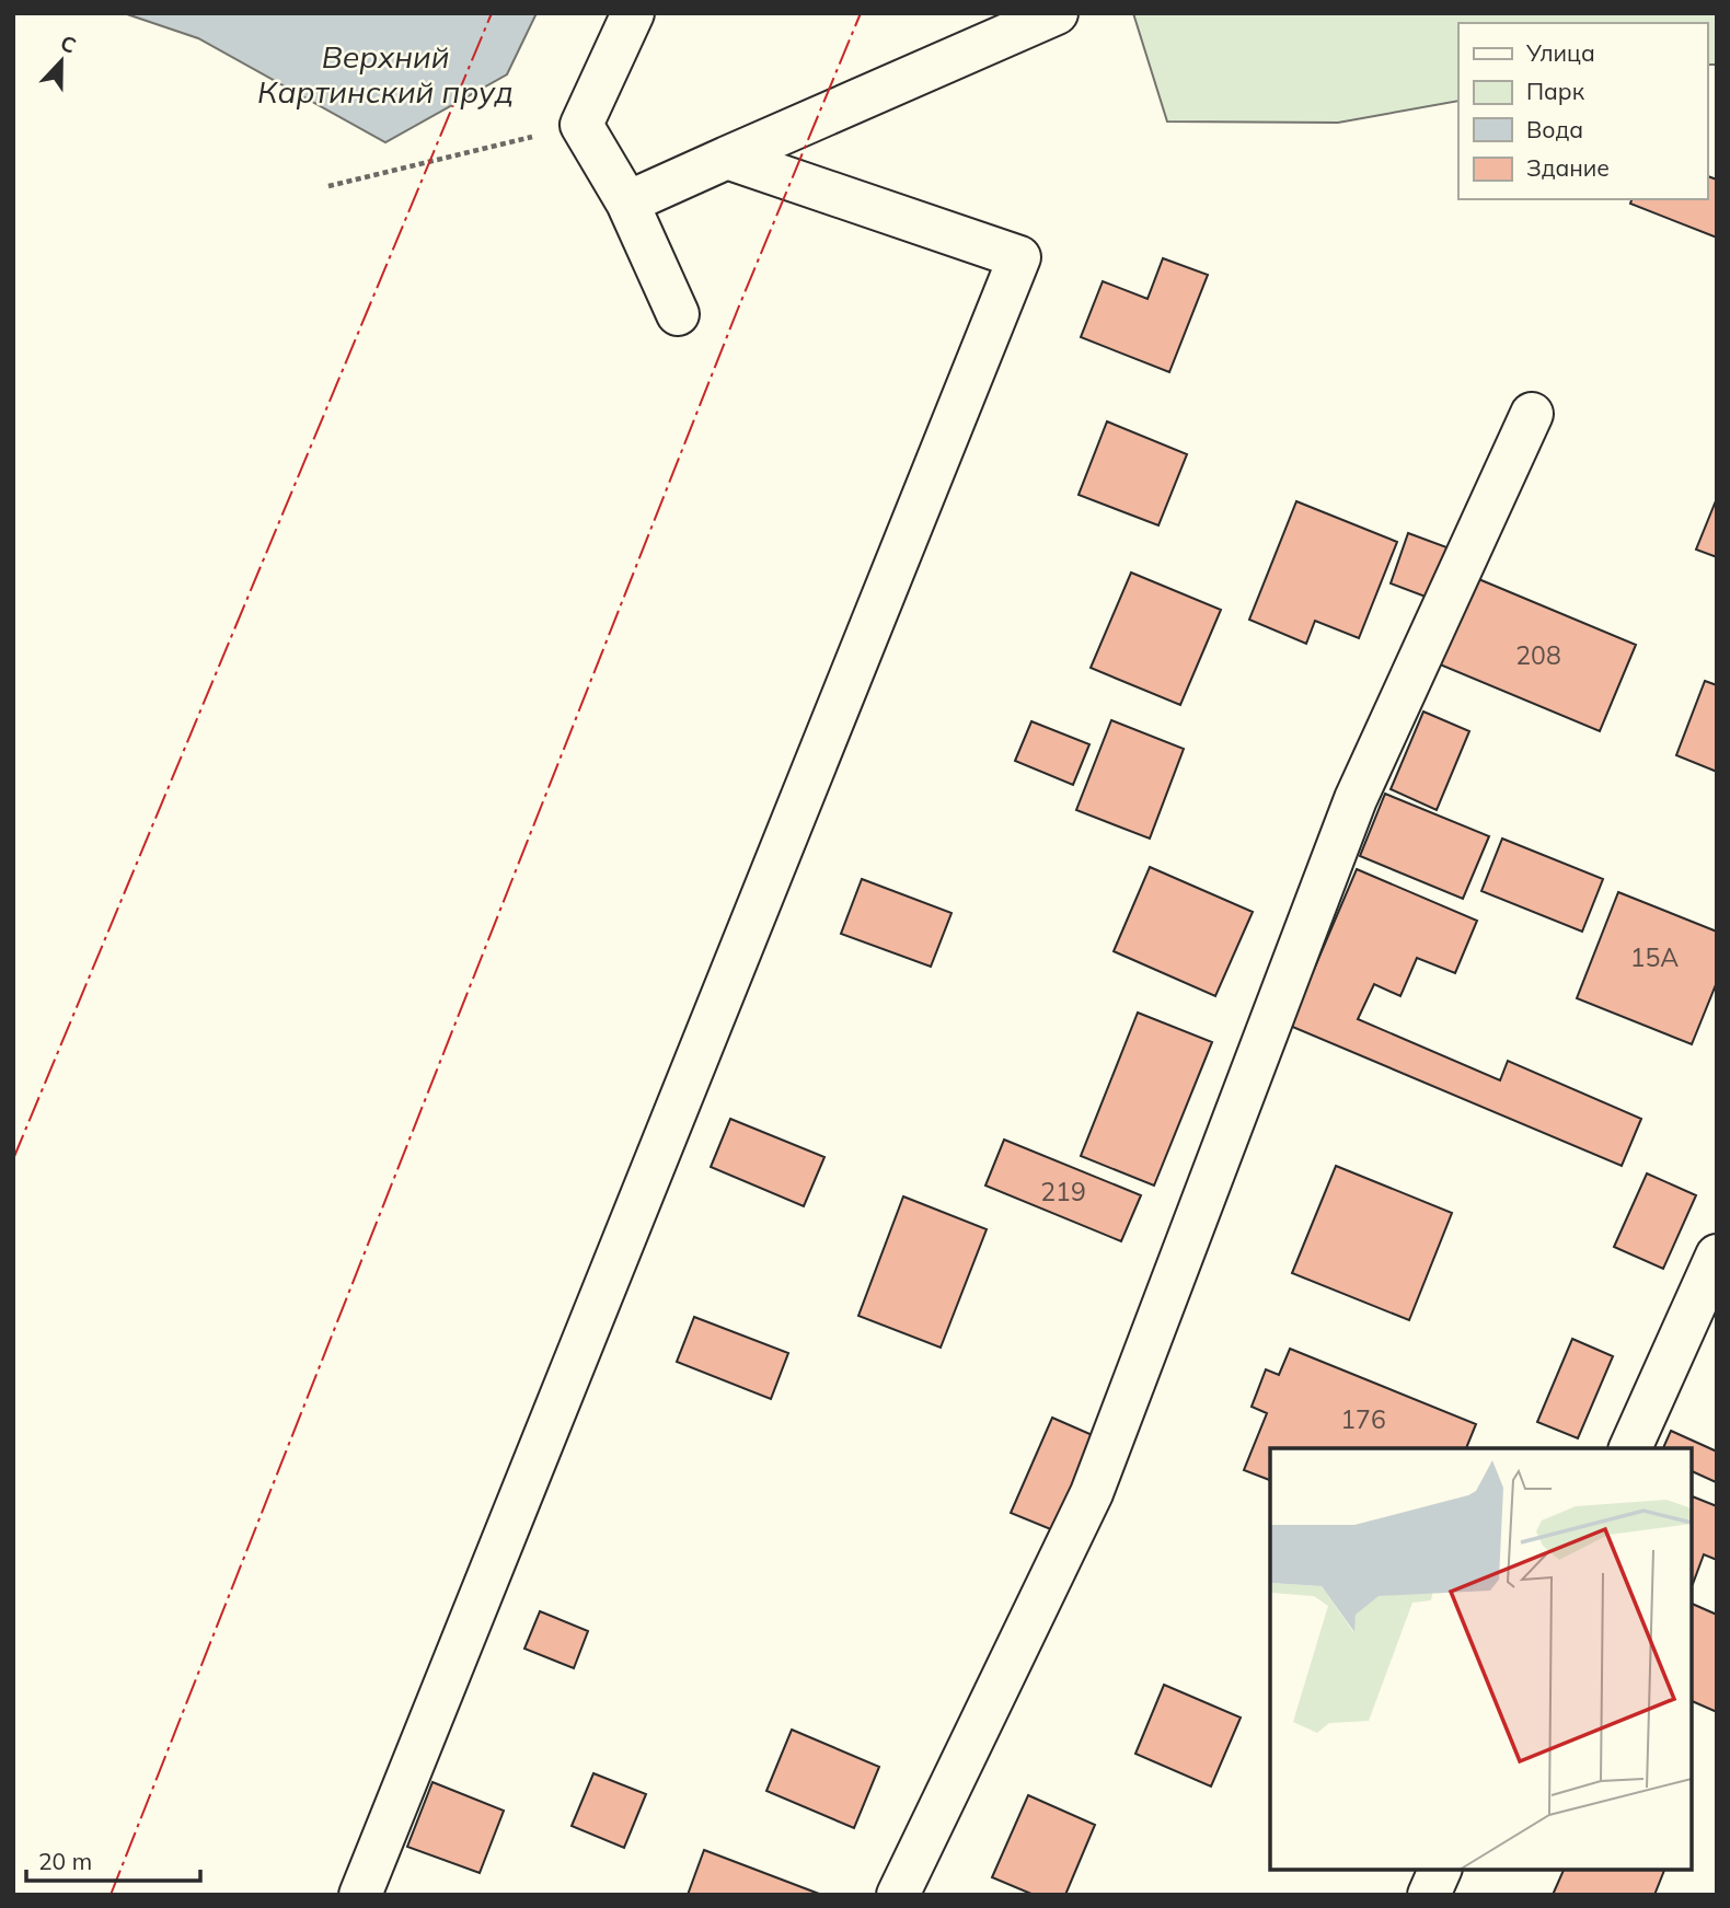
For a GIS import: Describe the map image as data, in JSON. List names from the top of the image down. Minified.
{"water":["Верхний Картинский пруд"],"house_numbers":["208","15А","219","176"],"legend":["Улица","Парк","Вода","Здание"],"scale_bar":"20 m","north":"top"}
